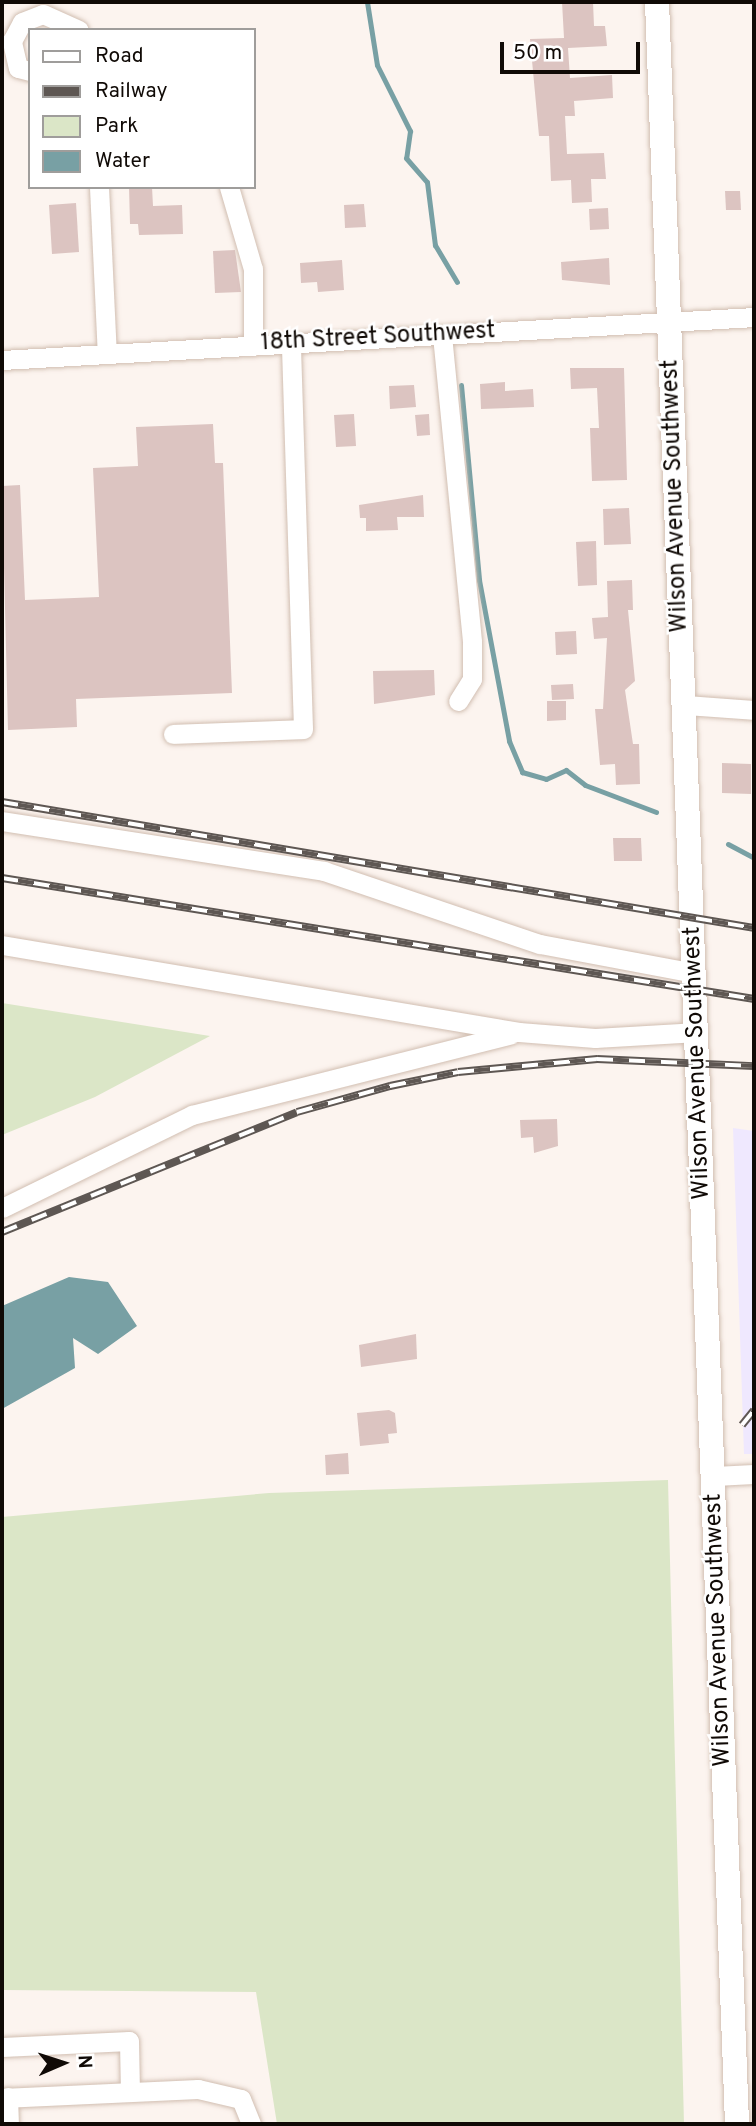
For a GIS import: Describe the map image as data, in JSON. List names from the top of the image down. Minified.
{"streets":{"main road":["Wilson Avenue Southwest"],"street":["18th Street Southwest"]},"crossings":[["18th Street Southwest","Wilson Avenue Southwest"]],"legend":["Road","Railway","Park","Water"],"scale_bar":"50 m","north":"right"}
